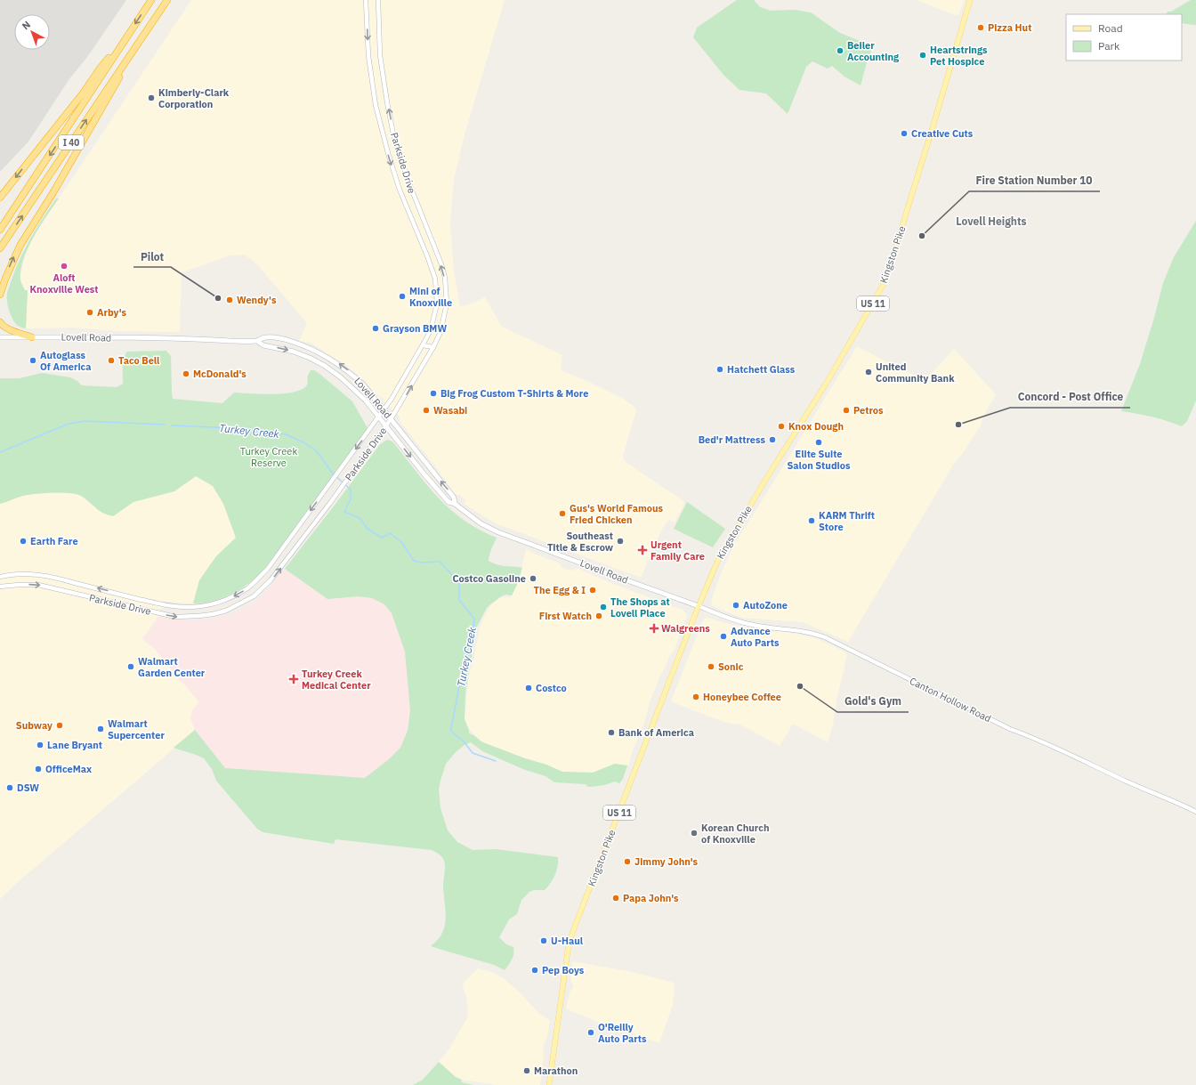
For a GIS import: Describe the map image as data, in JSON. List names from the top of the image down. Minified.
{"streets":{"highway":["I 40"],"main road":["Kingston Pike","US 11","Lovell Road"],"street":["Parkside Drive","Canton Hollow Road"]},"crossings":[["Parkside Drive","Lovell Road"],["Kingston Pike","Lovell Road"],["Kingston Pike","Canton Hollow Road"],["Lovell Road","Canton Hollow Road"]],"districts":["Lovell Heights"],"water":["Turkey Creek"],"parks":["Turkey Creek Reserve"],"places":{"other":["Pizza Hut","Beiler Accounting","Heartstrings Pet Hospice","Kimberly-Clark Corporation","Creative Cuts","Fire Station Number 10","Aloft Knoxville West","Mini of Knoxville","Pilot","Wendy's","Arby's","Grayson BMW","Autoglass Of America","Taco Bell","Hatchett Glass","United Community Bank","McDonald's","Big Frog Custom T-Shirts & More","Wasabi","Petros","Concord - Post Office","Knox Dough","Bed'r Mattress","Elite Suite Salon Studios","Gus's World Famous Fried Chicken","KARM Thrift Store","Earth Fare","Southeast Title & Escrow","Costco Gasoline","The Egg & I","AutoZone","The Shops at Lovell Place","First Watch","Advance Auto Parts","Walmart Garden Center","Sonic","Gold's Gym","Costco","Honeybee Coffee","Subway","Walmart Supercenter","Bank of America","Lane Bryant","OfficeMax","DSW","Korean Church of Knoxville","Jimmy John's","Papa John's","U-Haul","Pep Boys","O'Reilly Auto Parts","Marathon"],"health":["Urgent Family Care","Walgreens","Turkey Creek Medical Center"]},"legend":["Road","Park"],"north":"top left"}
